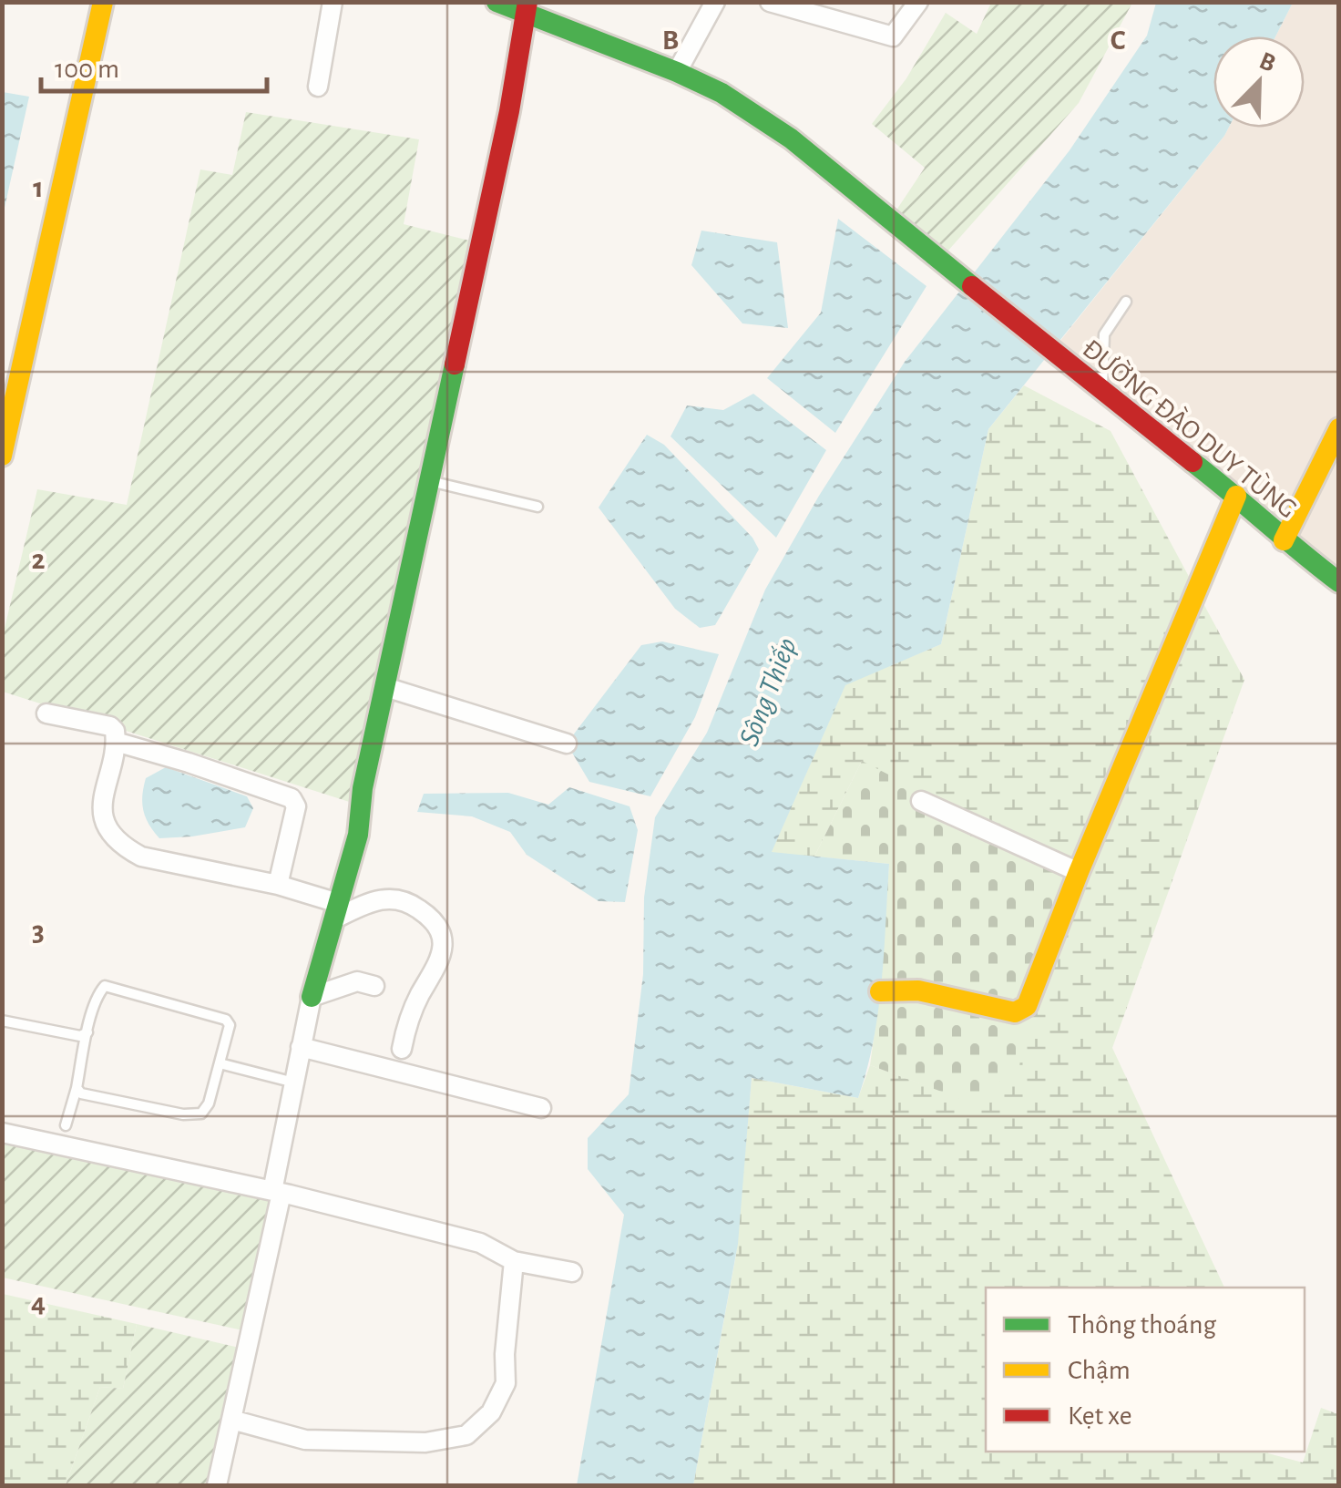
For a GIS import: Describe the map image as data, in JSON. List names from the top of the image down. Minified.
{"streets":{"main road":["ĐƯỜNG ĐÀO DUY TÙNG"]},"water":["Sông Thiếp"],"legend":["Thông thoáng","Chậm","Kẹt xe"],"scale_bar":"100 m","north":"top right","grid":{"columns":["B","C"],"rows":["1","2","3","4"]}}
